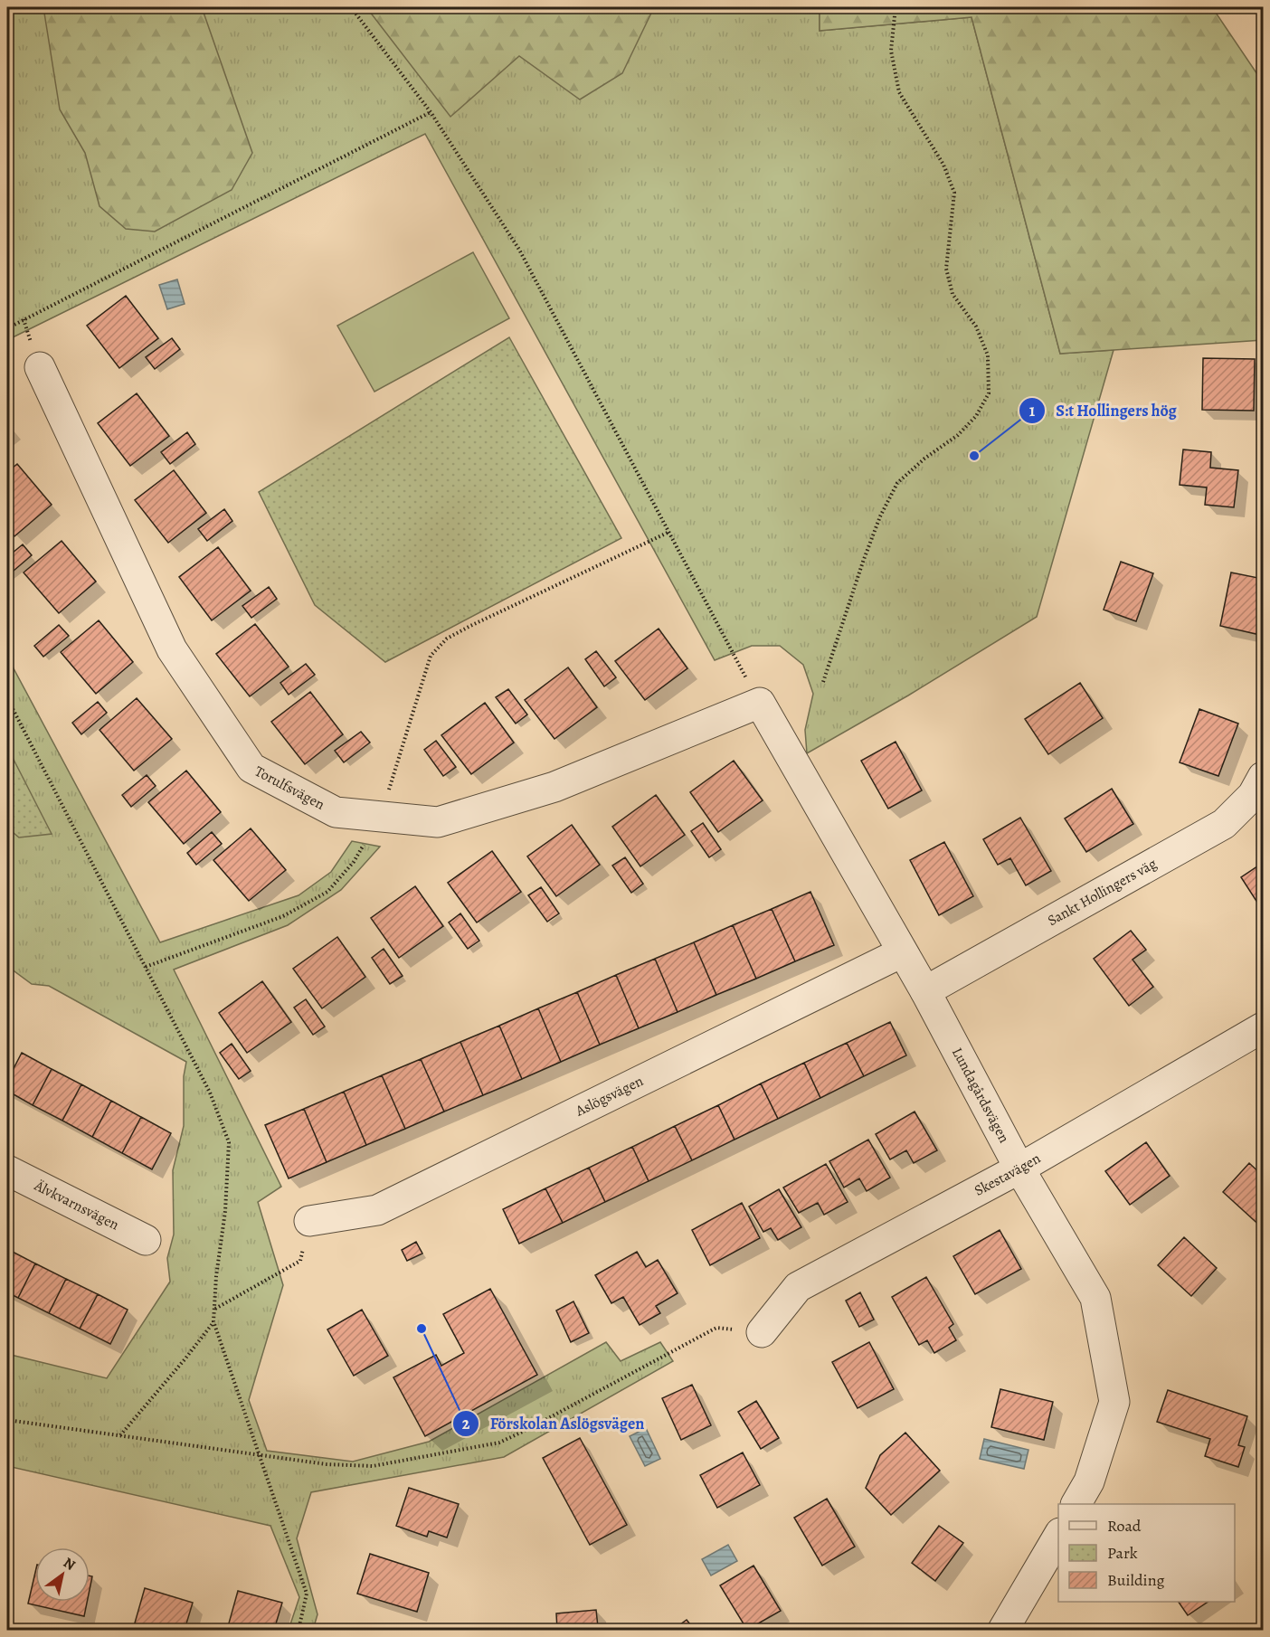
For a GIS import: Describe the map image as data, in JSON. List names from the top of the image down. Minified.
{"streets":{"street":["Torulfsvägen","Sankt Hollingers väg","Lundagårdsvägen","Aslögsvägen","Skestavägen","Älvkvarnsvägen"]},"crossings":[["Torulfsvägen","Lundagårdsvägen"],["Sankt Hollingers väg","Lundagårdsvägen"],["Lundagårdsvägen","Aslögsvägen"],["Lundagårdsvägen","Skestavägen"]],"places":["S:t Hollingers hög","Förskolan Aslögsvägen"],"legend":["Road","Park","Building"],"north":"top right"}
